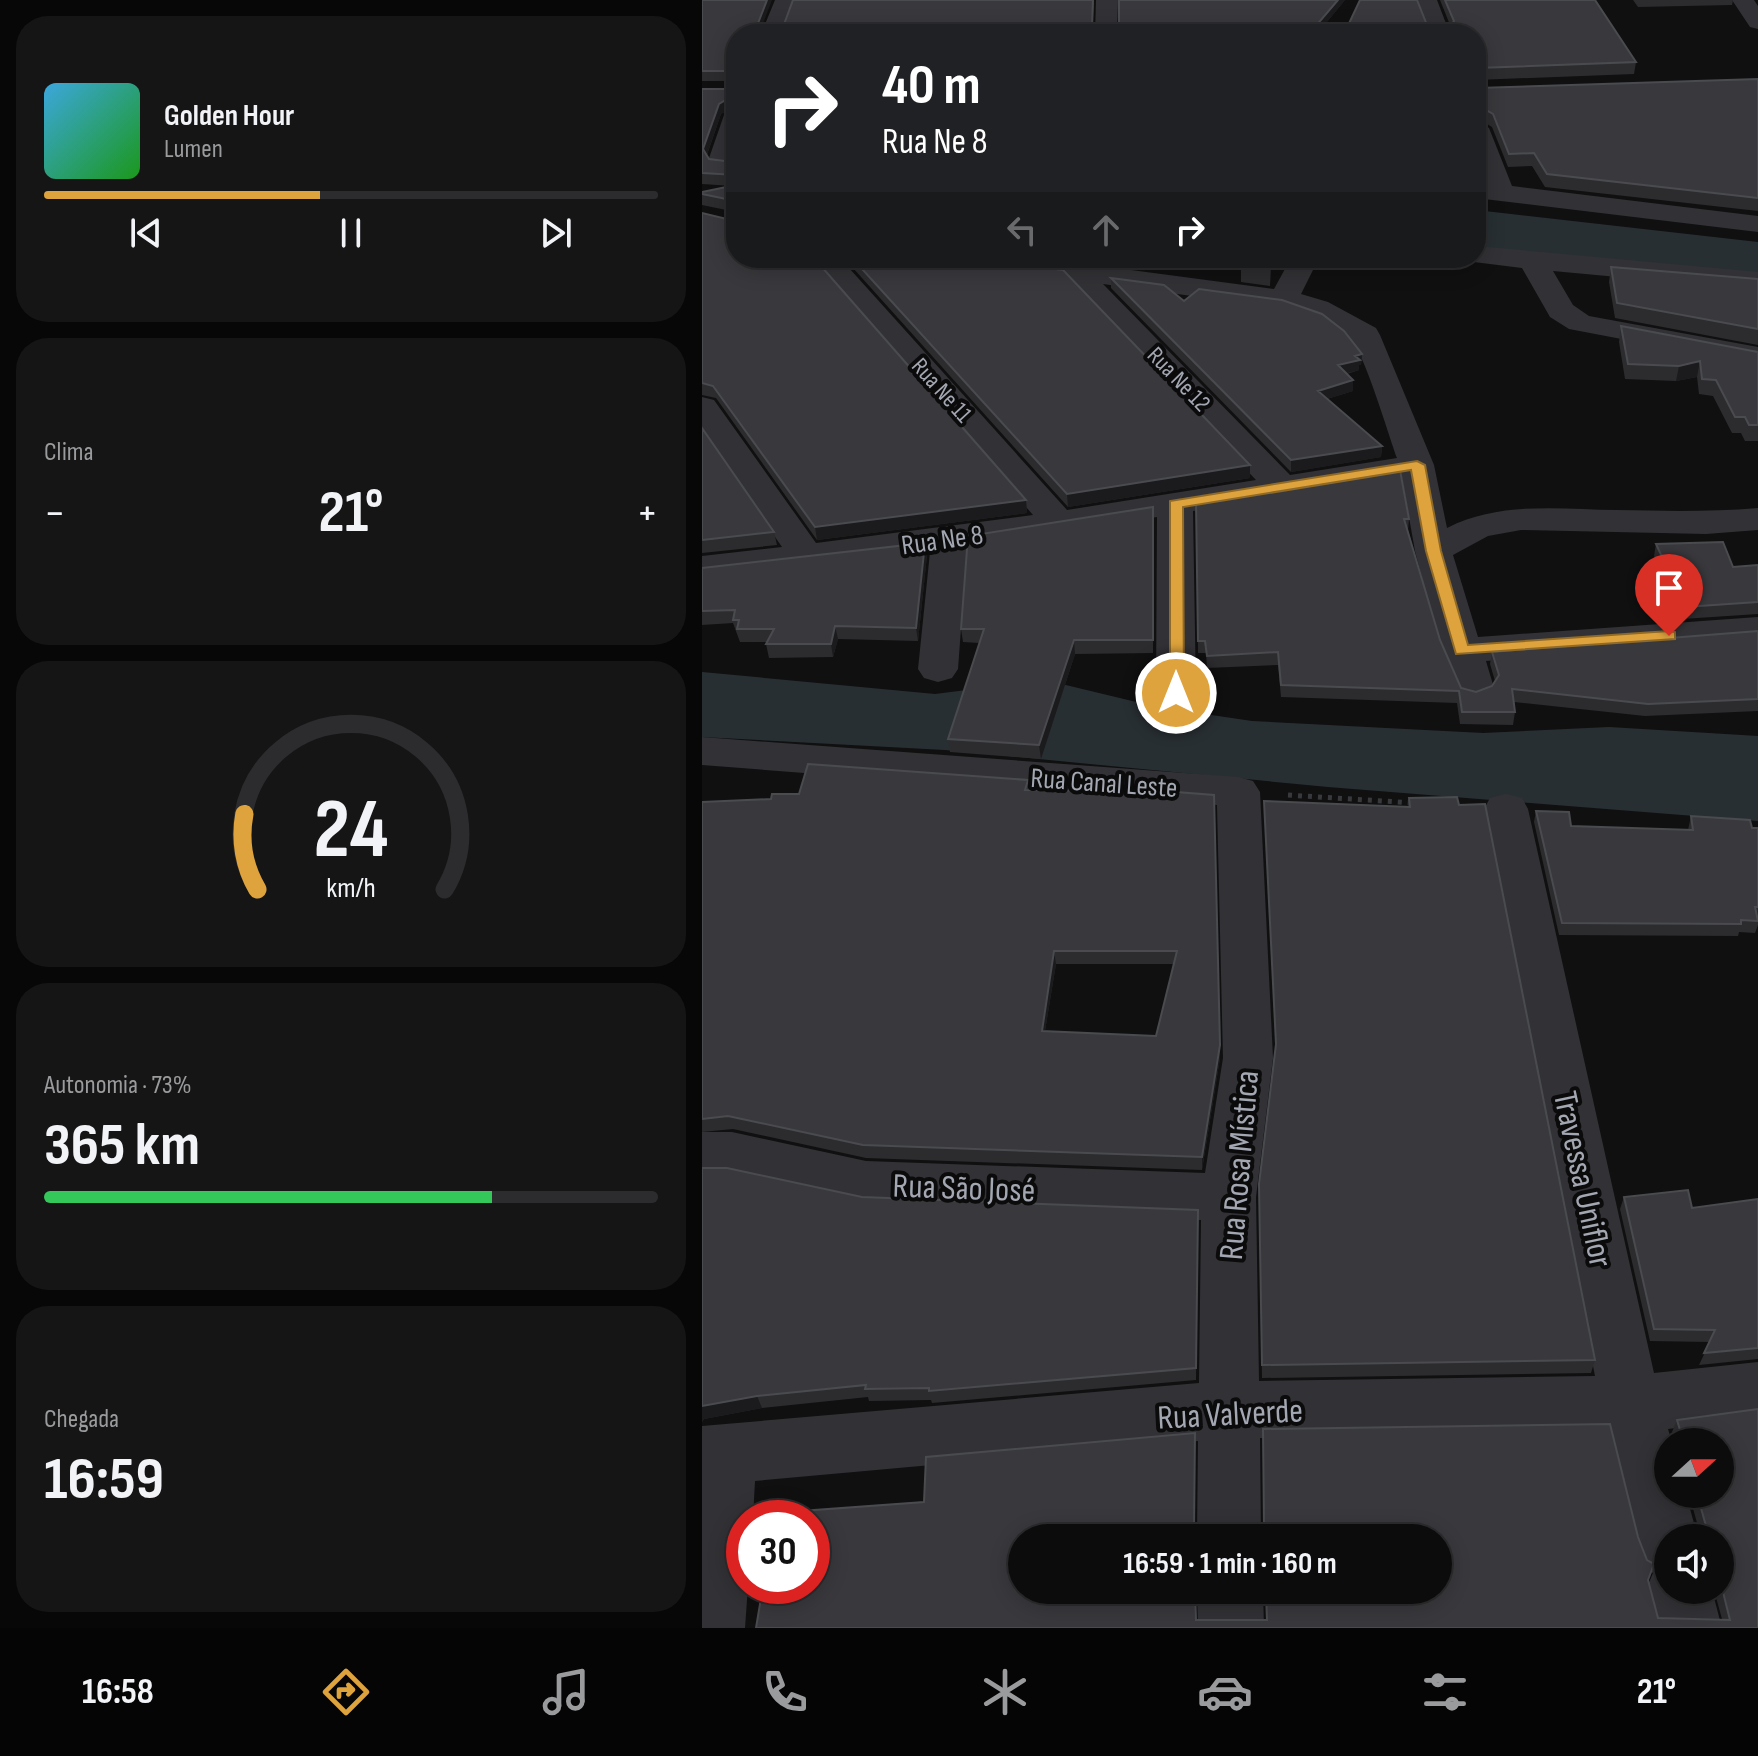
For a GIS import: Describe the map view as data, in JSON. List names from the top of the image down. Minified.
{"streets":{"street":["Rua Ne 12","Rua Ne 11","Rua Ne 8","Rua Canal Leste","Rua Rosa Mística","Travessa Uniflor","Rua São José","Rua Valverde"]},"crossings":[["Rua Ne 12","Rua Ne 8"],["Rua Ne 11","Rua Ne 8"],["Rua Canal Leste","Rua Rosa Mística"],["Rua Rosa Mística","Rua São José"],["Rua Rosa Mística","Rua Valverde"],["Travessa Uniflor","Rua Valverde"]],"north":"right","page":{"turn":["40 m","Rua Ne 8"],"song":["Golden Hour","Lumen"],"tile":["Clima",["Autonomia · 73%","365 km"],["Chegada","16:59"]],"heat":["−","21°","+"],"limit":"30","trip":"16:59 · 1 min · 160 m","tabs":["16:58","21°"],"gauge":["24","km/h"]}}
